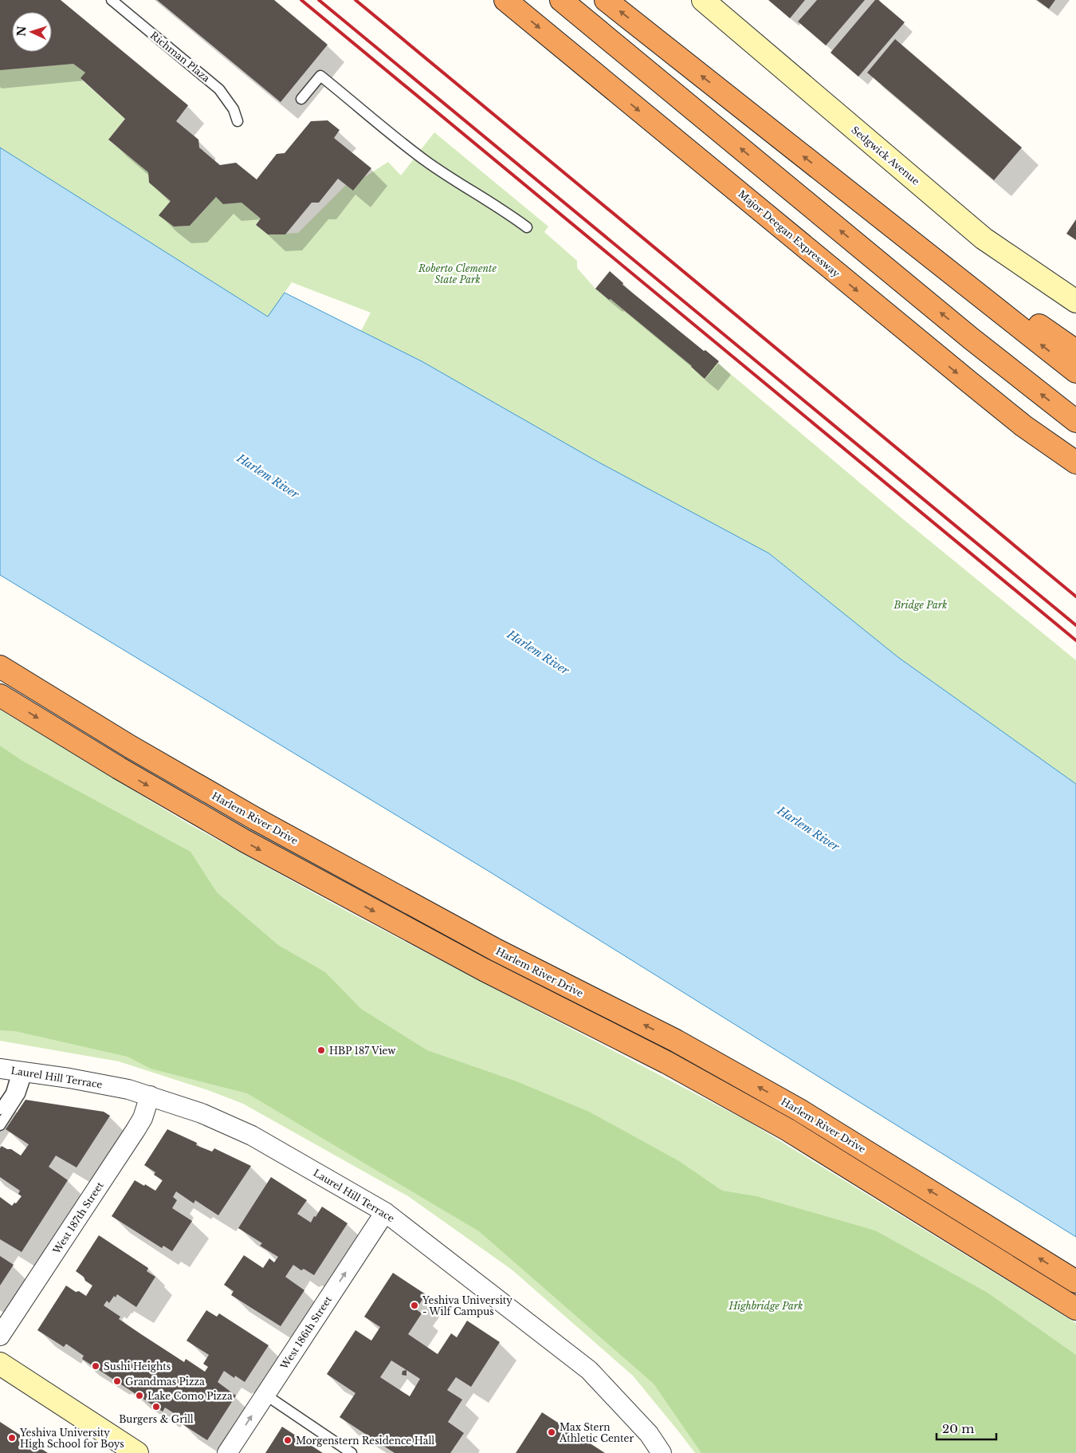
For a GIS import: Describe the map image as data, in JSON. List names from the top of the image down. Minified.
{"streets":{"highway":["Major Deegan Expressway","Harlem River Drive"],"main road":["Sedgwick Avenue"],"street":["Laurel Hill Terrace","West 187th Street","West 186th Street"],"lane":["Richman Plaza"]},"crossings":[["Laurel Hill Terrace","West 187th Street"],["Laurel Hill Terrace","West 186th Street"]],"one_way":["West 186th Street"],"water":["Harlem River"],"parks":["Roberto Clemente State Park","Bridge Park","Highbridge Park"],"places":["HBP 187 View","Yeshiva University - Wilf Campus","Sushi Heights","Grandmas Pizza","Lake Como Pizza","Burgers & Grill","Max Stern Athletic Center","Yeshiva University High School for Boys","Morgenstern Residence Hall"],"scale_bar":"20 m","north":"left"}
